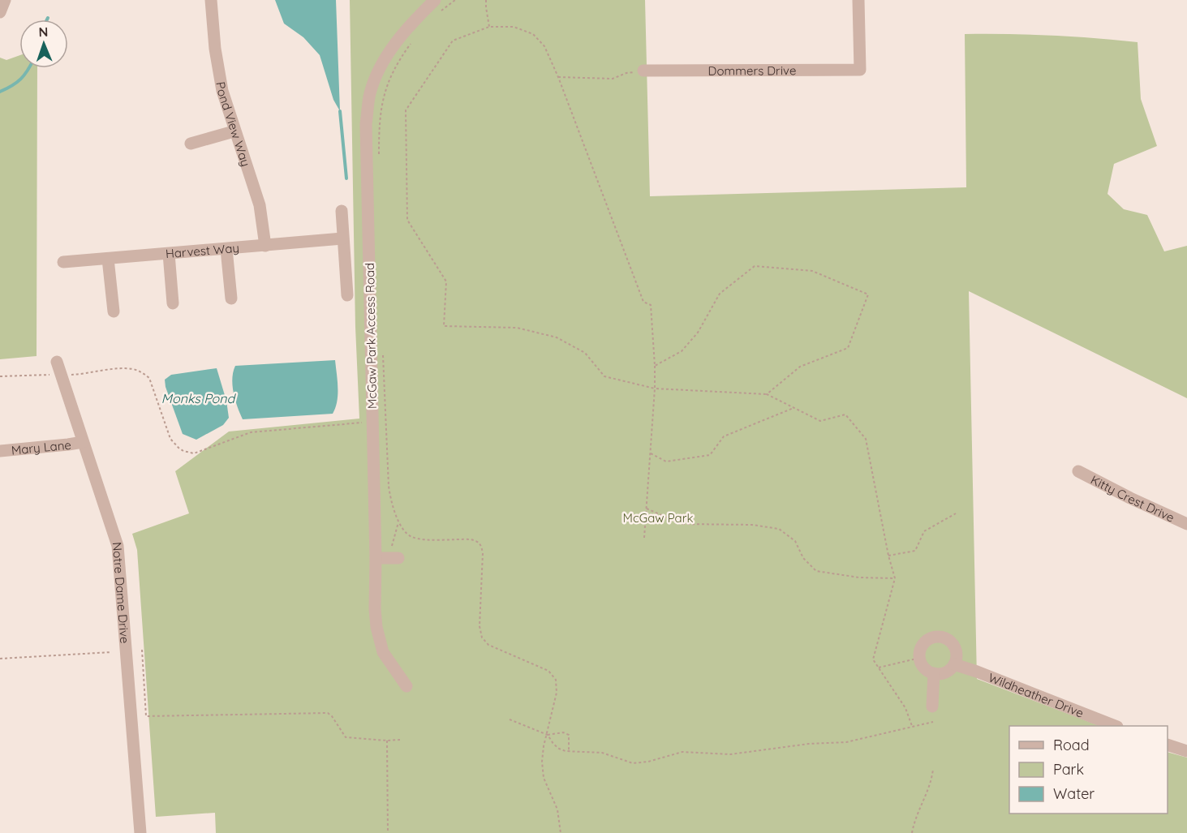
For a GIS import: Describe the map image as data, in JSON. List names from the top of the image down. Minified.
{"streets":{"street":["Dommers Drive","Pond View Way","Harvest Way","McGaw Park Access Road","Mary Lane","Kitty Crest Drive","Notre Dame Drive","Wildheather Drive"]},"crossings":[["Pond View Way","Harvest Way"],["Mary Lane","Notre Dame Drive"]],"water":["Monks Pond"],"parks":["McGaw Park"],"legend":["Road","Park","Water"],"north":"top"}
